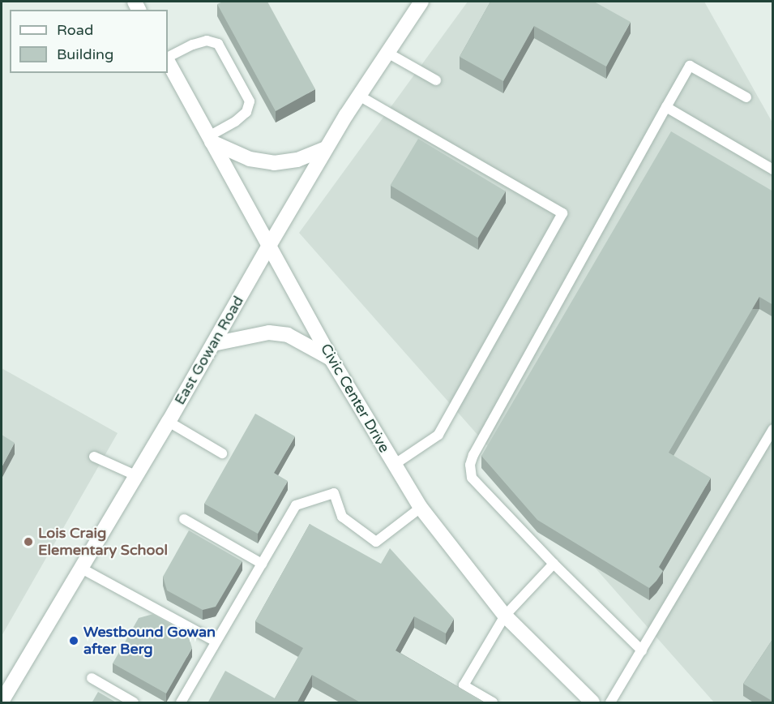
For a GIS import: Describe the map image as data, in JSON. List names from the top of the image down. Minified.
{"streets":{"street":["East Gowan Road","Civic Center Drive"]},"crossings":[["East Gowan Road","Civic Center Drive"]],"places":["Lois Craig Elementary School","Westbound Gowan after Berg"],"legend":["Road","Building"]}
